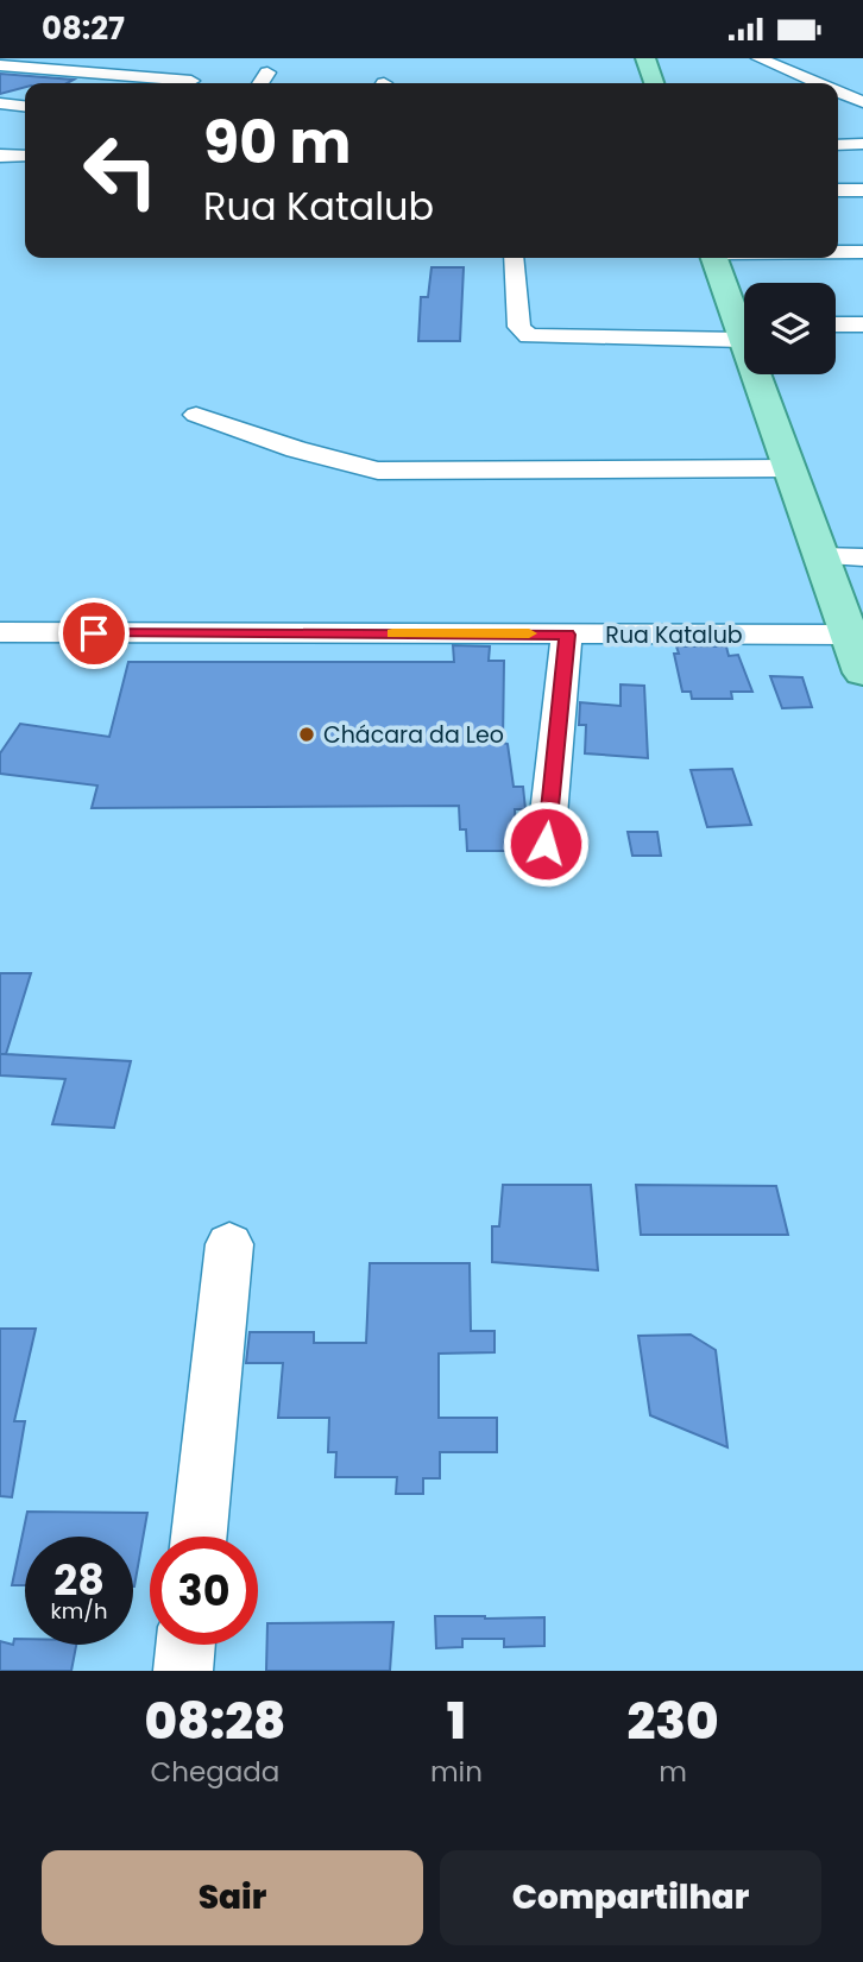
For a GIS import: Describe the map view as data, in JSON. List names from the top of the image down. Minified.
{"streets":{"street":["Rua Katalub"]},"places":["Chácara da Leo"],"page":{"status":"08:27","turn":["90 m","Rua Katalub"],"speed":"28 km/h","limit":"30","eta":["08:28","Chegada","1","min","230","m"],"buttons":["Sair","Compartilhar"]}}
